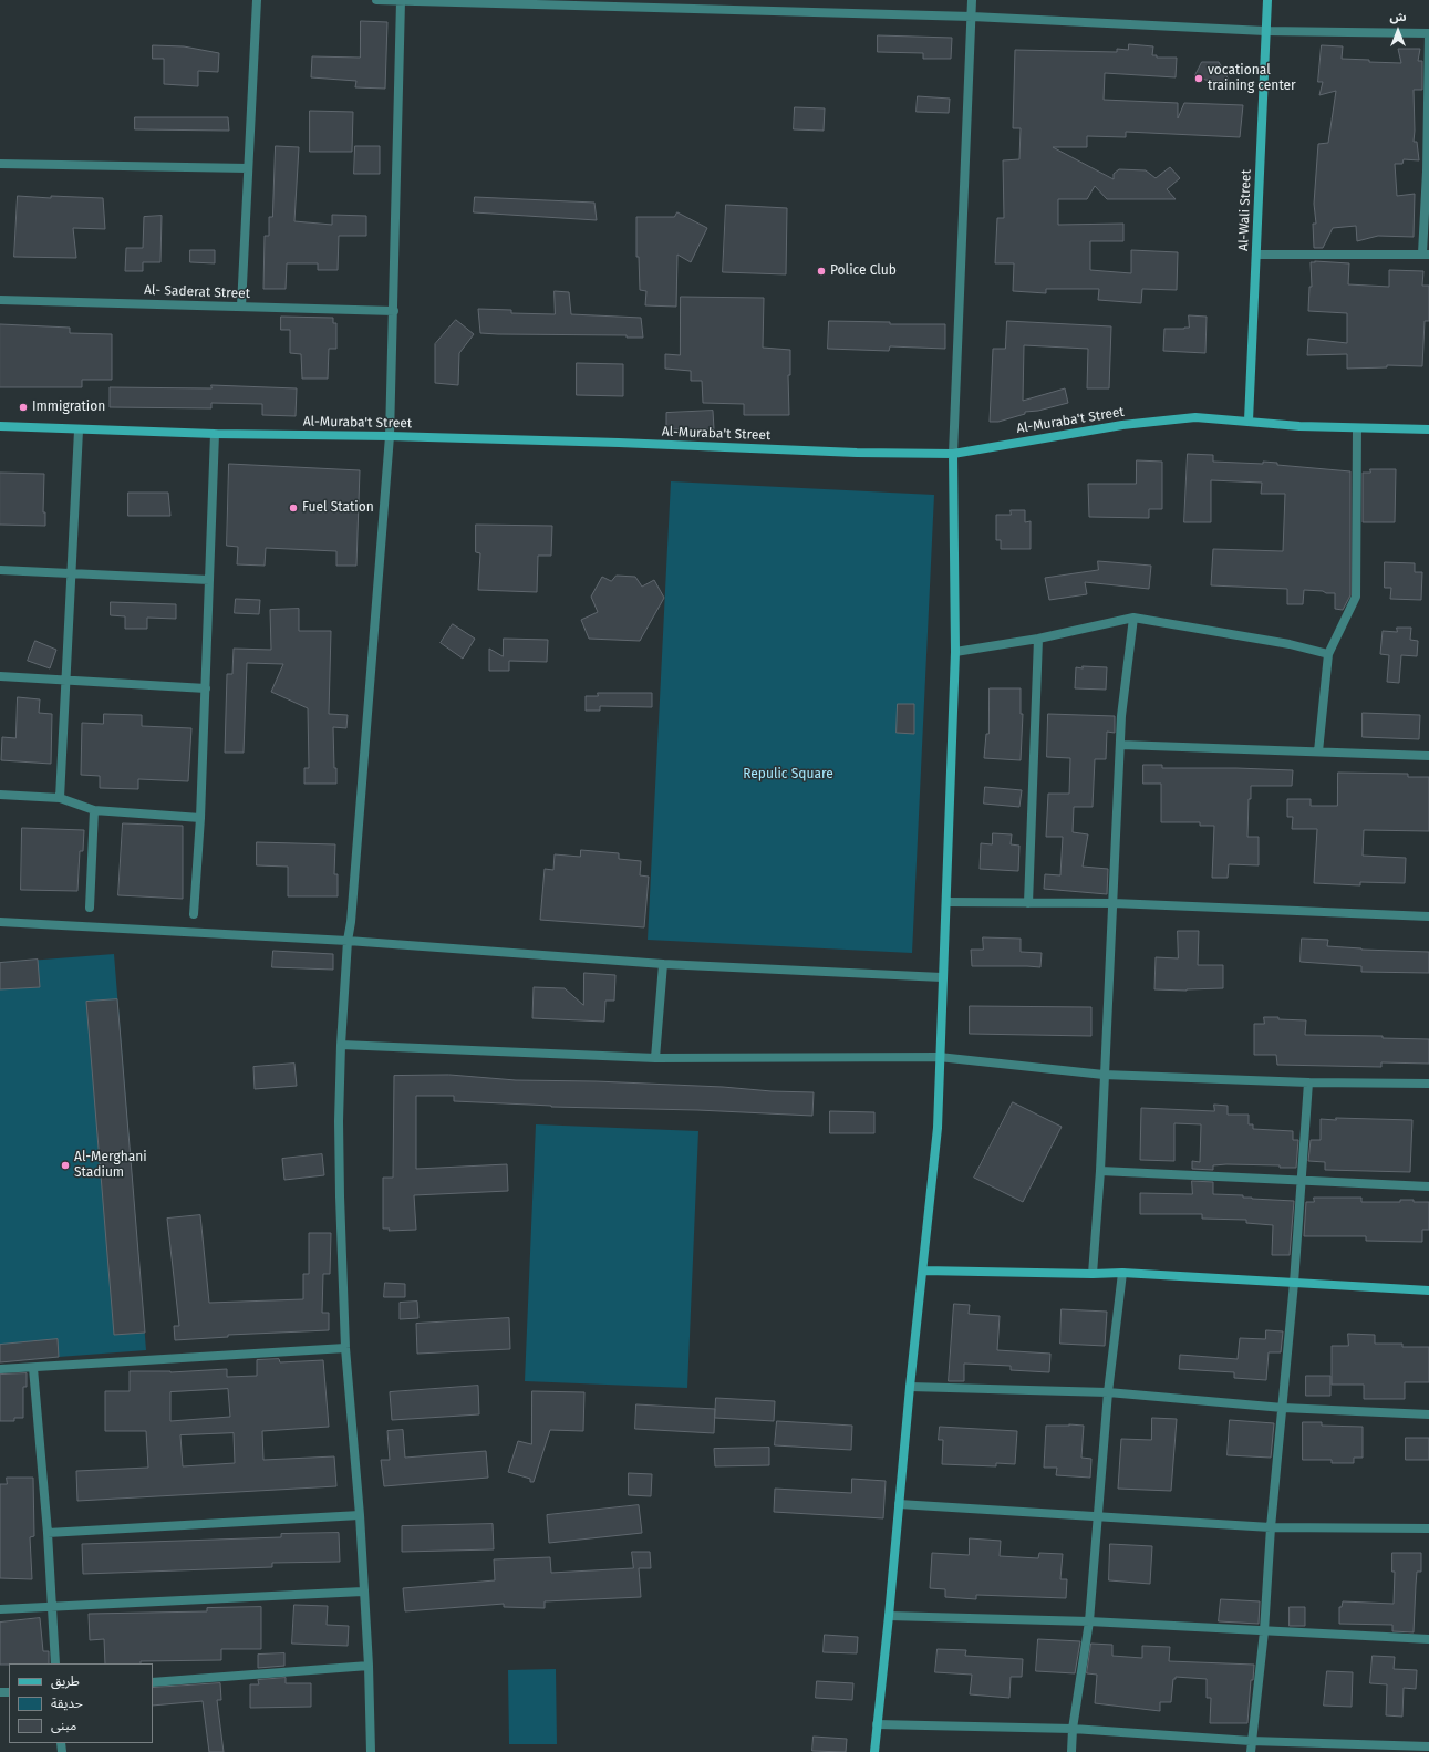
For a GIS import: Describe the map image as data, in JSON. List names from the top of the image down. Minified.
{"streets":{"street":["Al-Wali Street","Al- Saderat Street","Al-Muraba't Street"]},"crossings":[["Al-Wali Street","Al-Muraba't Street"]],"parks":["Repulic Square"],"places":["vocational training center","Police Club","Immigration","Fuel Station","Al-Merghani Stadium"],"legend":["طريق","حديقة","مبنى"],"north":"top"}
